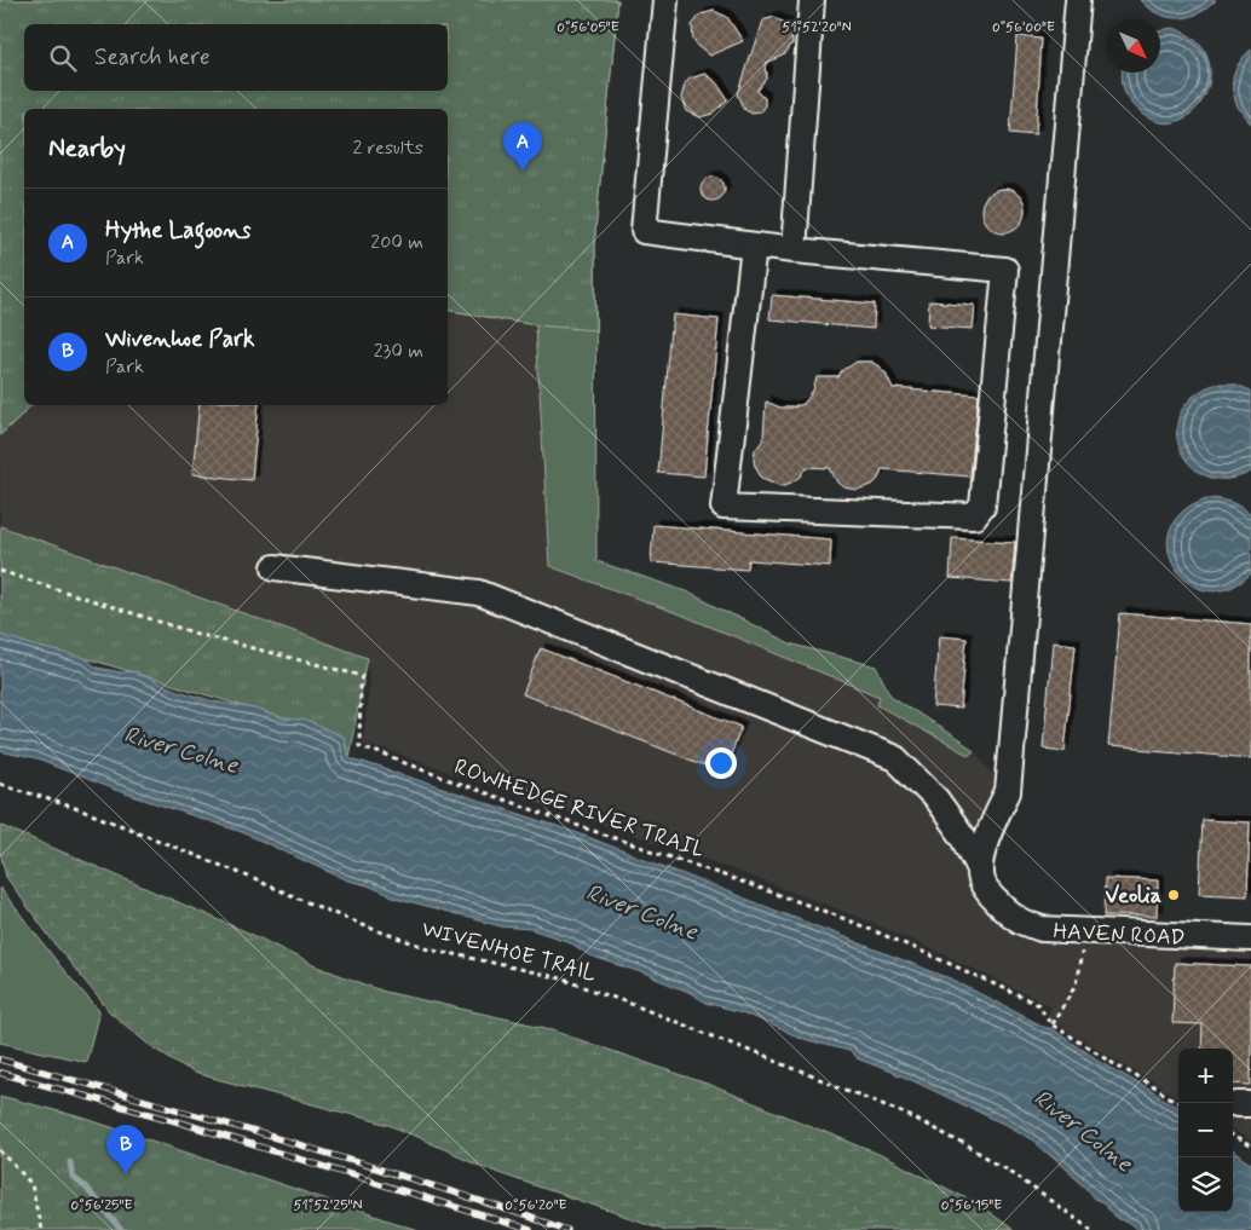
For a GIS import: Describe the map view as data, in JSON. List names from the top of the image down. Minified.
{"streets":{"street":["HAVEN ROAD"],"path":["ROWHEDGE RIVER TRAIL","WIVENHOE TRAIL"]},"water":["River Colne"],"places":["Veolia"],"north":"bottom right","page":{"search":"Search here","heading":["Nearby","2 results"],"pins":["A","B"],"list":[{"mark":"A","name":"Hythe Lagoons","note":"Park","value":"200 m"},{"mark":"B","name":"Wivenhoe Park","note":"Park","value":"230 m"}],"map_buttons":["+","−"]},"coordinates":["0°56'05\"E","0°56'00\"E","51°52'20\"N","51°52'25\"N","0°56'25\"E","0°56'20\"E","0°56'15\"E"]}
